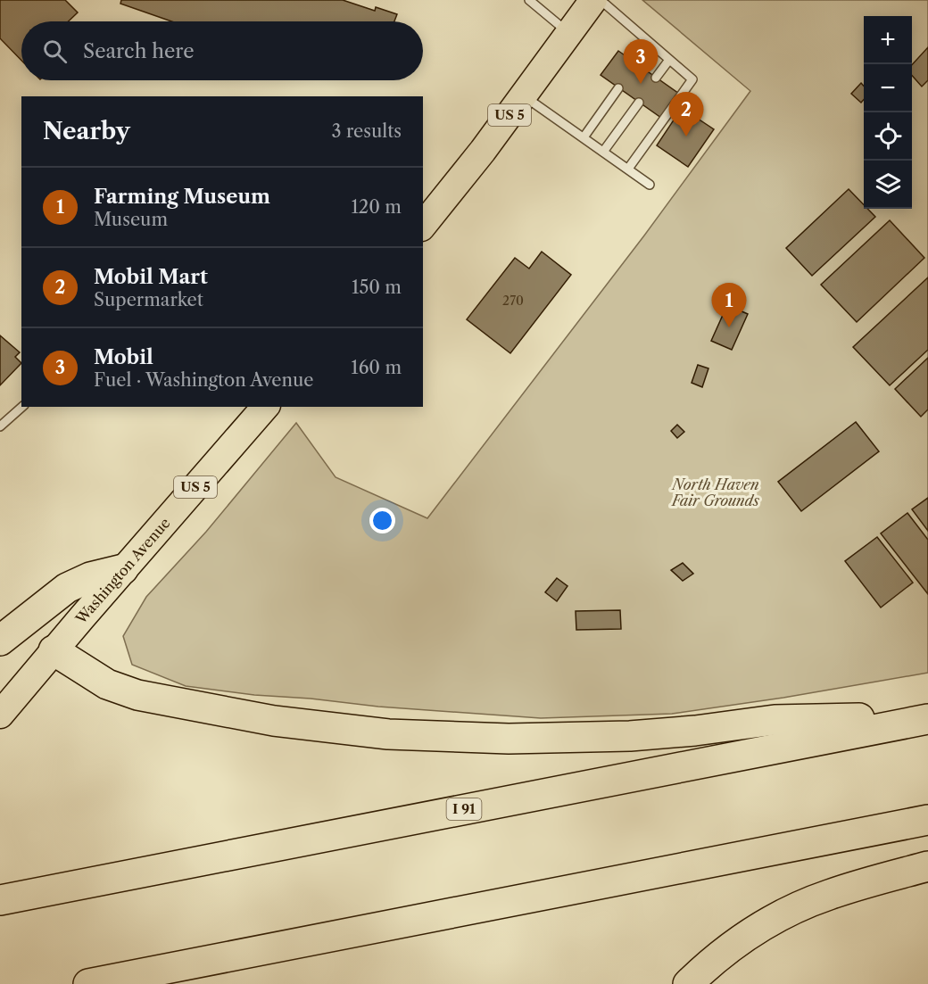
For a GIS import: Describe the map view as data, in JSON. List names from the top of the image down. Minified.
{"streets":{"highway":["I 91"],"main road":["US 5","Washington Avenue"]},"parks":["North Haven Fair Grounds"],"house_numbers":["270"],"page":{"map_buttons":["+","−"],"search":"Search here","pins":["3","2","1"],"heading":["Nearby","3 results"],"list":[{"mark":"1","name":"Farming Museum","note":"Museum","value":"120 m"},{"mark":"2","name":"Mobil Mart","note":"Supermarket","value":"150 m"},{"mark":"3","name":"Mobil","note":"Fuel · Washington Avenue","value":"160 m"}]}}
